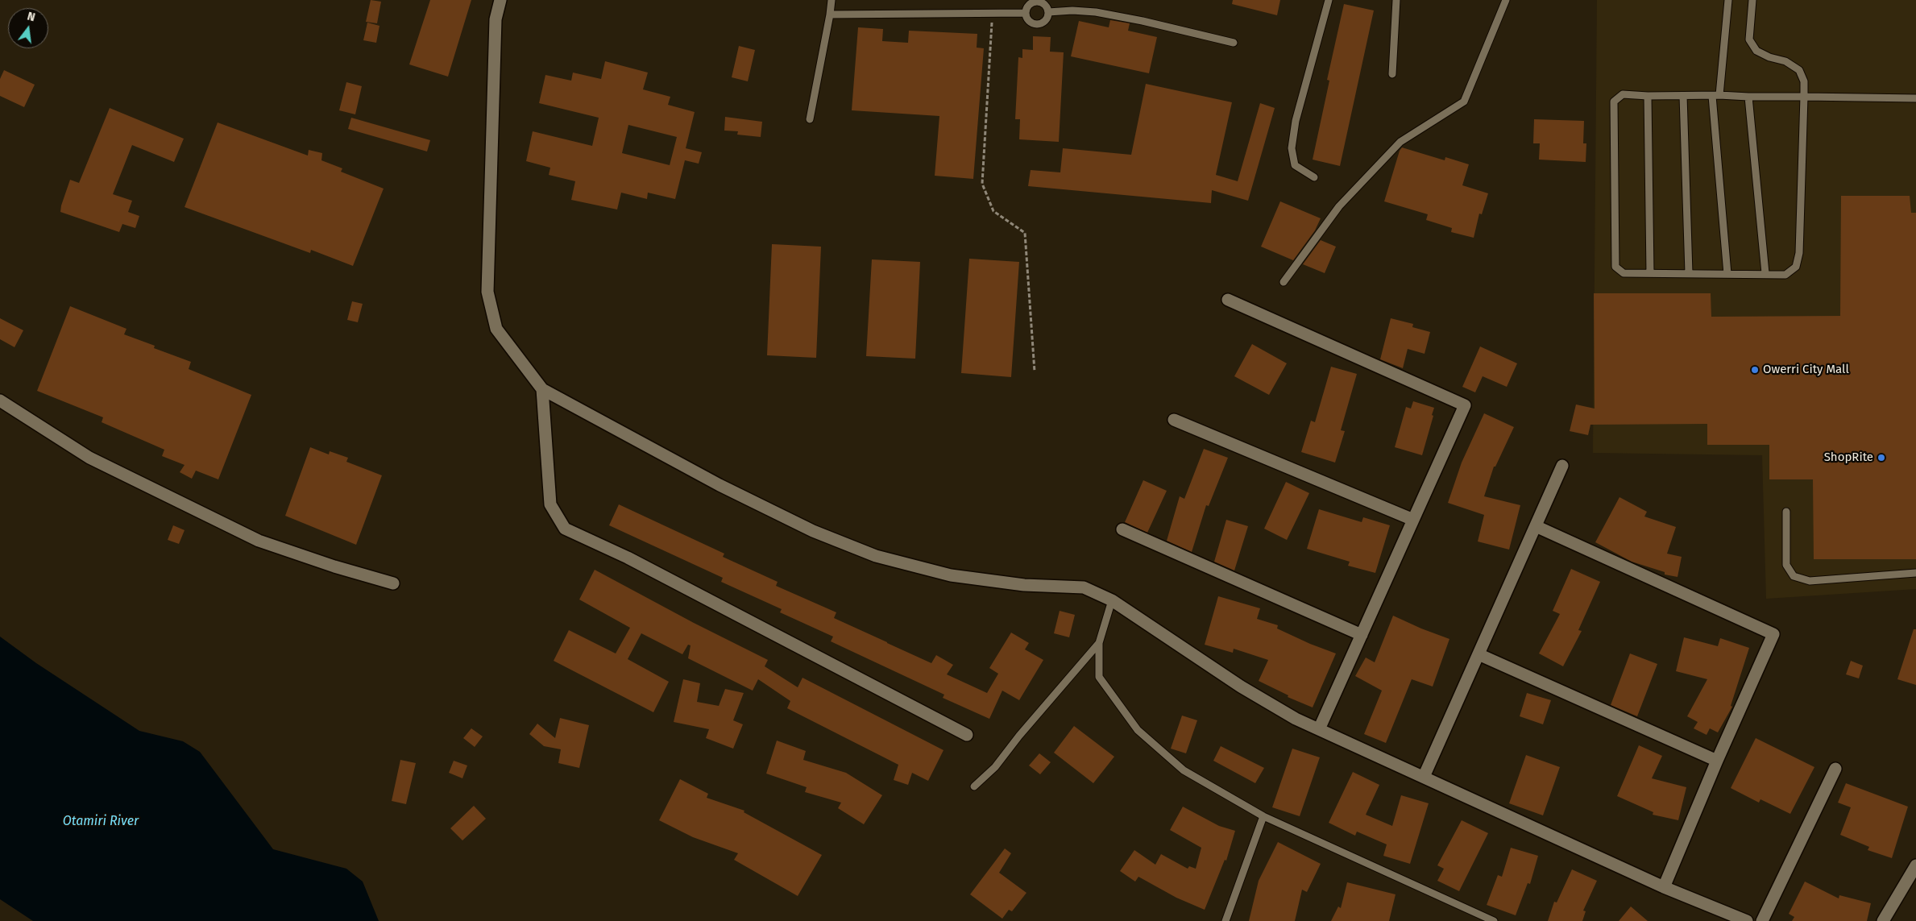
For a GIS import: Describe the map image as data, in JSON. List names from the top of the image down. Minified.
{"water":["Otamiri River"],"places":["Owerri City Mall","ShopRite"],"north":"top"}
